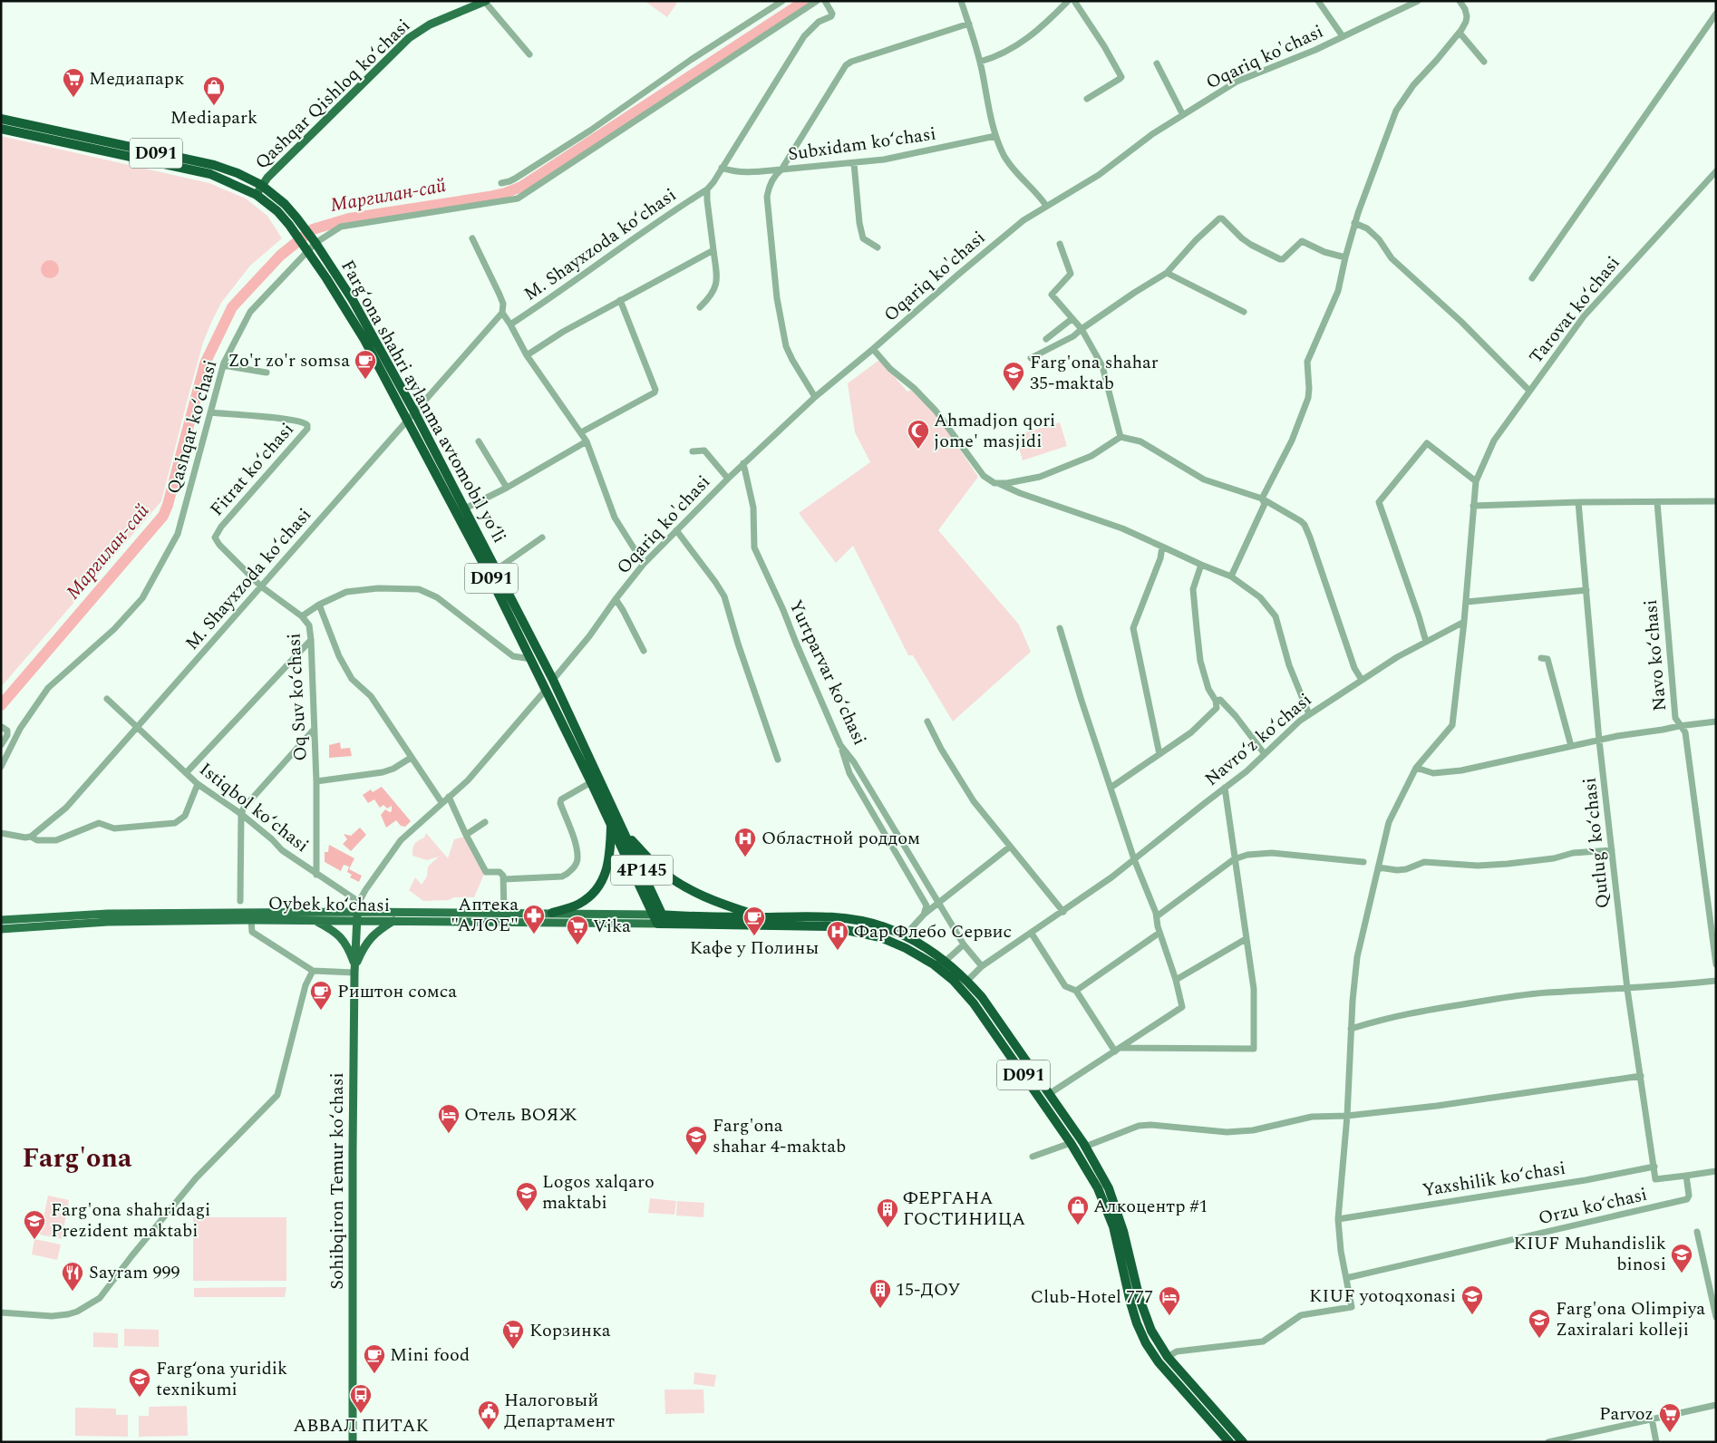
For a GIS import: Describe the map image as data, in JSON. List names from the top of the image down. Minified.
{"streets":{"highway":["D091","Fargʻona shahri aylanma avtomobil yoʻli","4P145"],"main road":["Qashqar Qishloq koʻchasi","Oybek ko‘chasi","Sohibqiron Temur koʻchasi"],"street":["Oqariq ko'chasi","Subxidam koʻchasi","M. Shayxzoda koʻchasi","Tarovat koʻchasi","Qashqar koʻchasi","Fitrat koʻchasi","Navo koʻchasi","Yurtparvar koʻchasi","Oq Suv koʻchasi","Navroʻz koʻchasi","Istiqbol koʻchasi","Qutlugʻ koʻchasi","Yaxshilik koʻchasi","Orzu koʻchasi"]},"crossings":[["Oqariq ko'chasi","Subxidam koʻchasi"],["Oqariq ko'chasi","Fargʻona shahri aylanma avtomobil yoʻli"],["Oqariq ko'chasi","Yurtparvar koʻchasi"],["Qashqar Qishloq koʻchasi","Fargʻona shahri aylanma avtomobil yoʻli"],["D091","Fargʻona shahri aylanma avtomobil yoʻli"],["D091","Navroʻz koʻchasi"],["D091","4P145"],["D091","Oybek ko‘chasi"],["M. Shayxzoda koʻchasi","Fargʻona shahri aylanma avtomobil yoʻli"],["M. Shayxzoda koʻchasi","Fitrat koʻchasi"],["M. Shayxzoda koʻchasi","Istiqbol koʻchasi"],["Fargʻona shahri aylanma avtomobil yoʻli","Qashqar koʻchasi"],["Fargʻona shahri aylanma avtomobil yoʻli","Oq Suv koʻchasi"],["Fargʻona shahri aylanma avtomobil yoʻli","4P145"],["Qashqar koʻchasi","Fitrat koʻchasi"],["Yurtparvar koʻchasi","Navroʻz koʻchasi"],["Oq Suv koʻchasi","Istiqbol koʻchasi"],["Qutlugʻ koʻchasi","Yaxshilik koʻchasi"],["Qutlugʻ koʻchasi","Orzu koʻchasi"],["4P145","Oybek ko‘chasi"],["Oybek ko‘chasi","Sohibqiron Temur koʻchasi"]],"districts":["Farg'ona"],"water":["Маргилан-сай"],"places":{"supermarket":["Медиапарк","Vika","Корзинка","Parvoz"],"shop":["Mediapark","Алкоцентр #1"],"cafe":["Zo'r zo'r somsa","Кафе у Полины","Риштон сомса","Mini food"],"school or university":["Farg'ona shahar 35-maktab","Farg'ona shahar 4-maktab","Logos xalqaro maktabi","Farg'ona shahridagi Prezident maktabi","KIUF Muhandislik binosi","KIUF yotoqxonasi","Farg'ona Olimpiya Zaxiralari kolleji","Farg‘ona yuridik texnikumi"],"mosque":["Ahmadjon qori jome' masjidi"],"hospital":["Областной роддом","Фар Флебо Сервис"],"pharmacy":["Аптека \"АЛОЕ\""],"hotel":["Отель ВОЯЖ","Club-Hotel 777"],"building":["ФЕРГАНА ГОСТИНИЦА","15-ДОУ"],"restaurant":["Sayram 999"],"bus stop":["АВВАЛ ПИТАК"],"public building":["Налоговый Департамент"]}}
